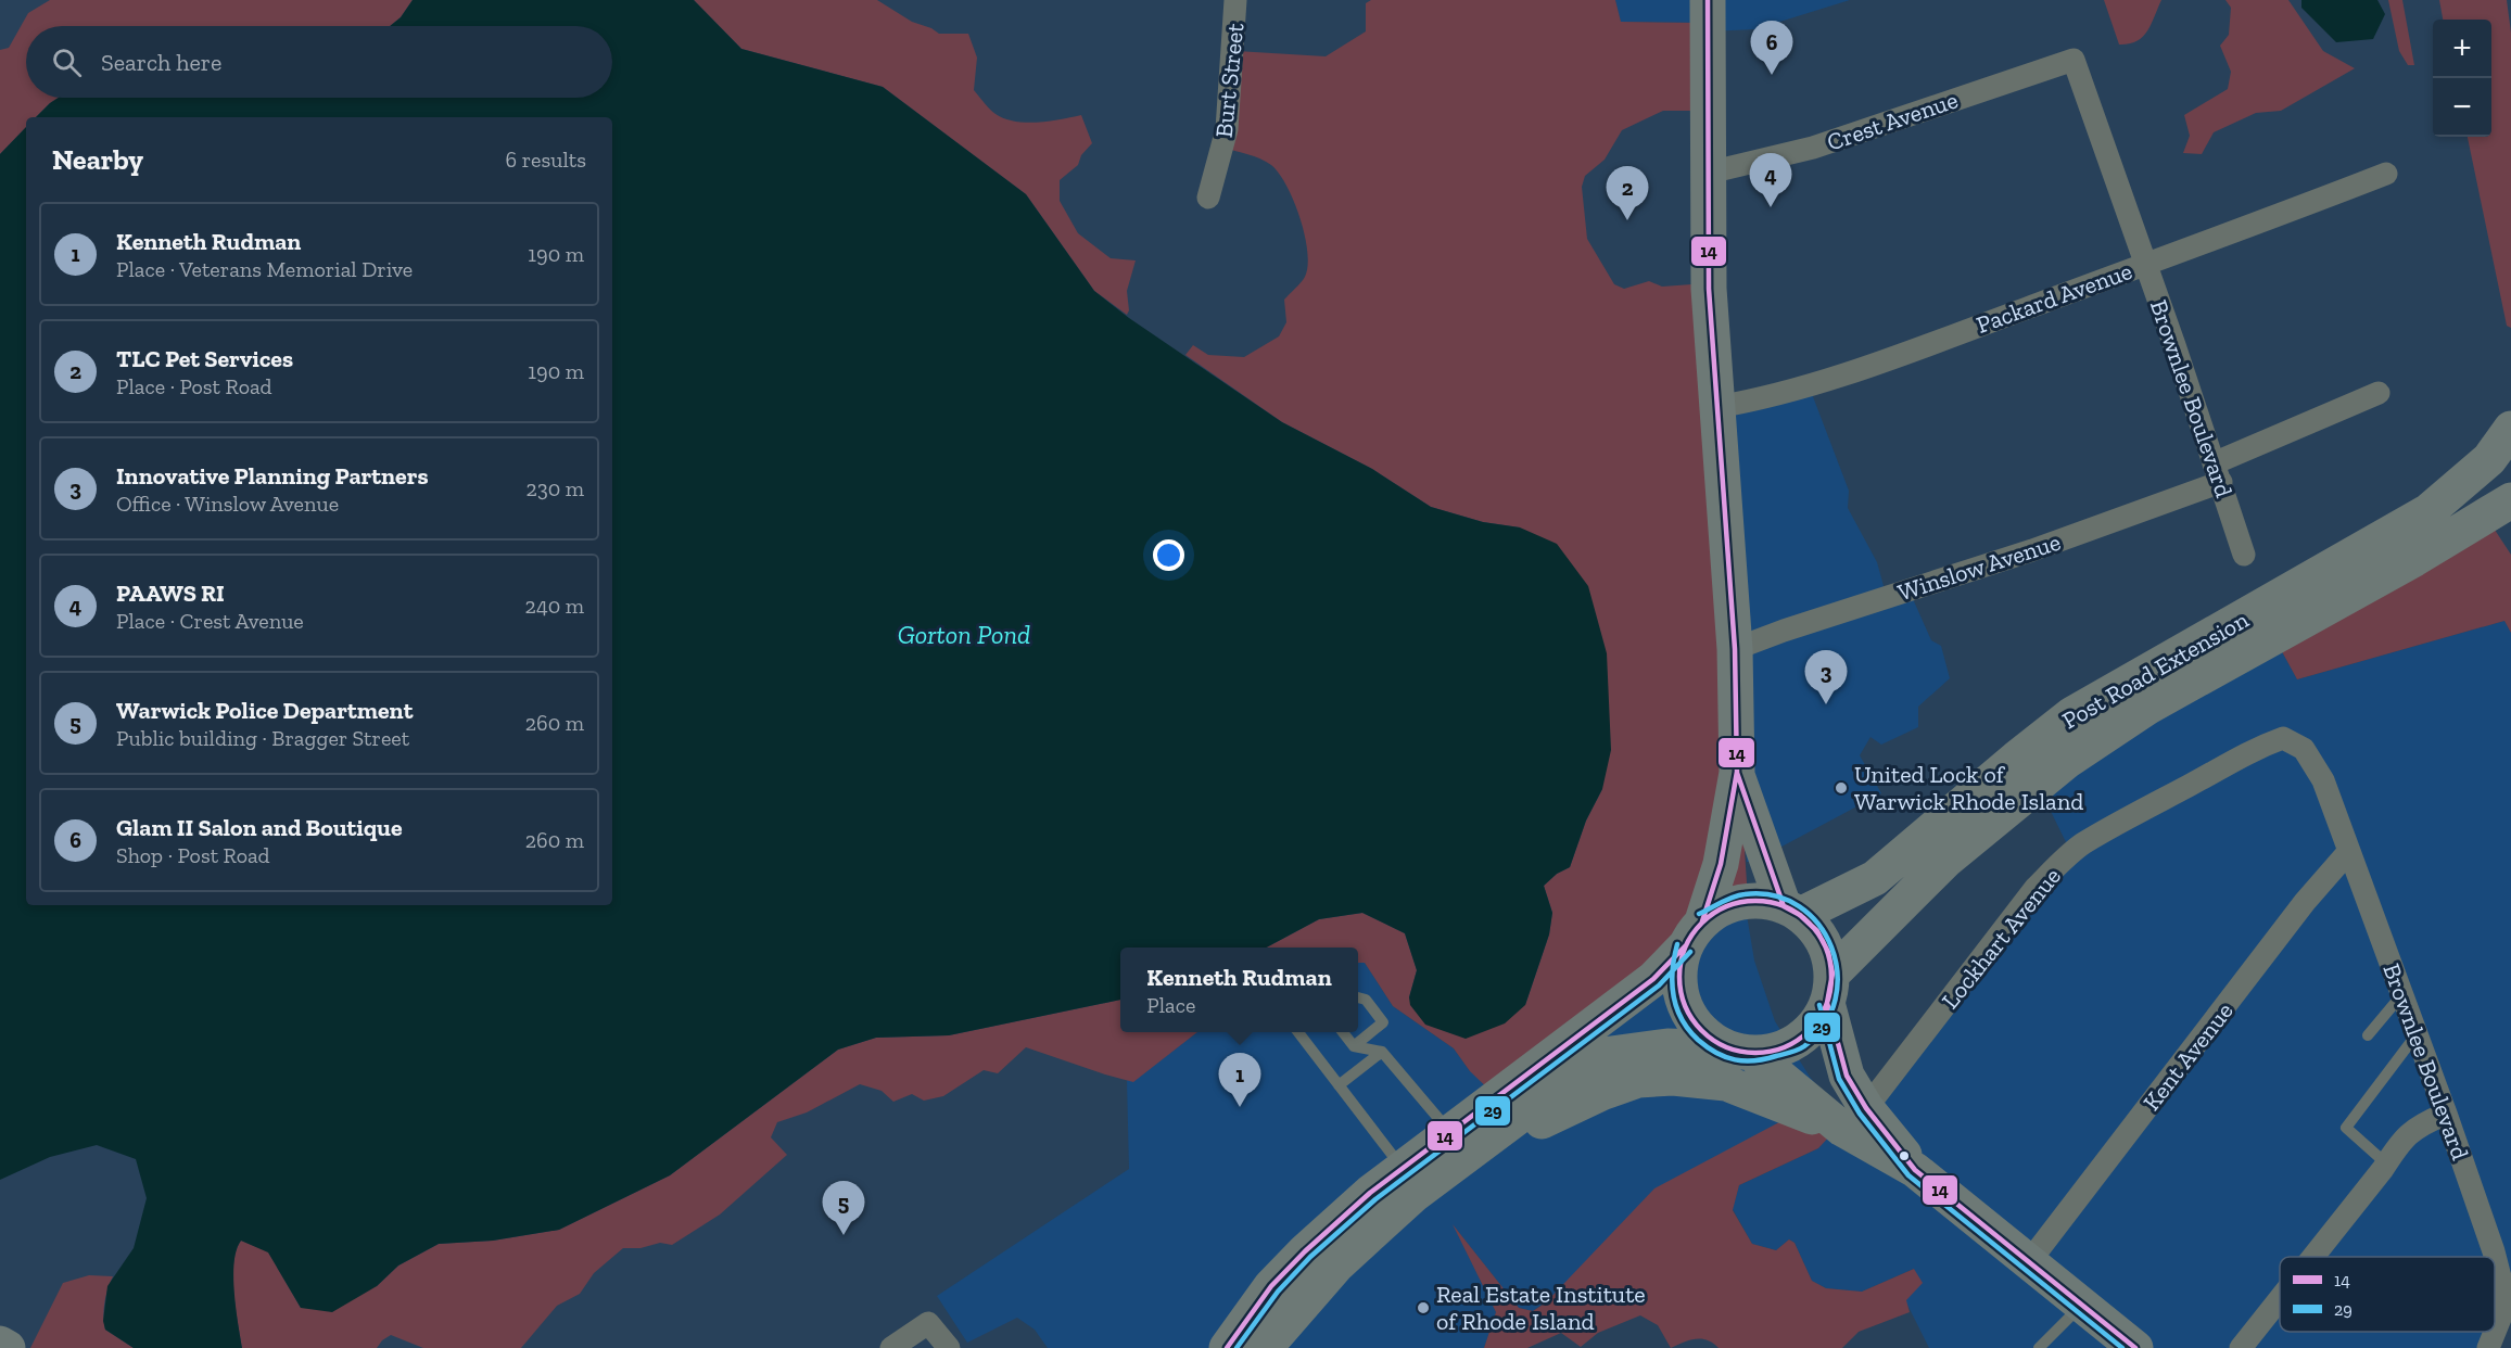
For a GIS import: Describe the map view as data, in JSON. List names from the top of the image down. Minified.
{"streets":{"main road":["Post Road Extension"],"street":["Burt Street","Crest Avenue","Packard Avenue","Brownlee Boulevard","Winslow Avenue","Lockhart Avenue","Kent Avenue"]},"crossings":[["Crest Avenue","Brownlee Boulevard"],["Packard Avenue","Brownlee Boulevard"],["Brownlee Boulevard","Winslow Avenue"],["Brownlee Boulevard","Lockhart Avenue"],["Brownlee Boulevard","Kent Avenue"]],"water":["Gorton Pond"],"places":["United Lock of Warwick Rhode Island","Real Estate Institute of Rhode Island"],"lines":["transit line 14","transit line 29"],"legend":["14","29"],"page":{"map_buttons":["+","−"],"pins":["6","4","2","3","1","5"],"search":"Search here","heading":["Nearby","6 results"],"list":[{"mark":"1","name":"Kenneth Rudman","note":"Place · Veterans Memorial Drive","value":"190 m"},{"mark":"2","name":"TLC Pet Services","note":"Place · Post Road","value":"190 m"},{"mark":"3","name":"Innovative Planning Partners","note":"Office · Winslow Avenue","value":"230 m"},{"mark":"4","name":"PAAWS RI","note":"Place · Crest Avenue","value":"240 m"},{"mark":"5","name":"Warwick Police Department","note":"Public building · Bragger Street","value":"260 m"},{"mark":"6","name":"Glam II Salon and Boutique","note":"Shop · Post Road","value":"260 m"}],"popup":["Kenneth Rudman","Place"]}}
